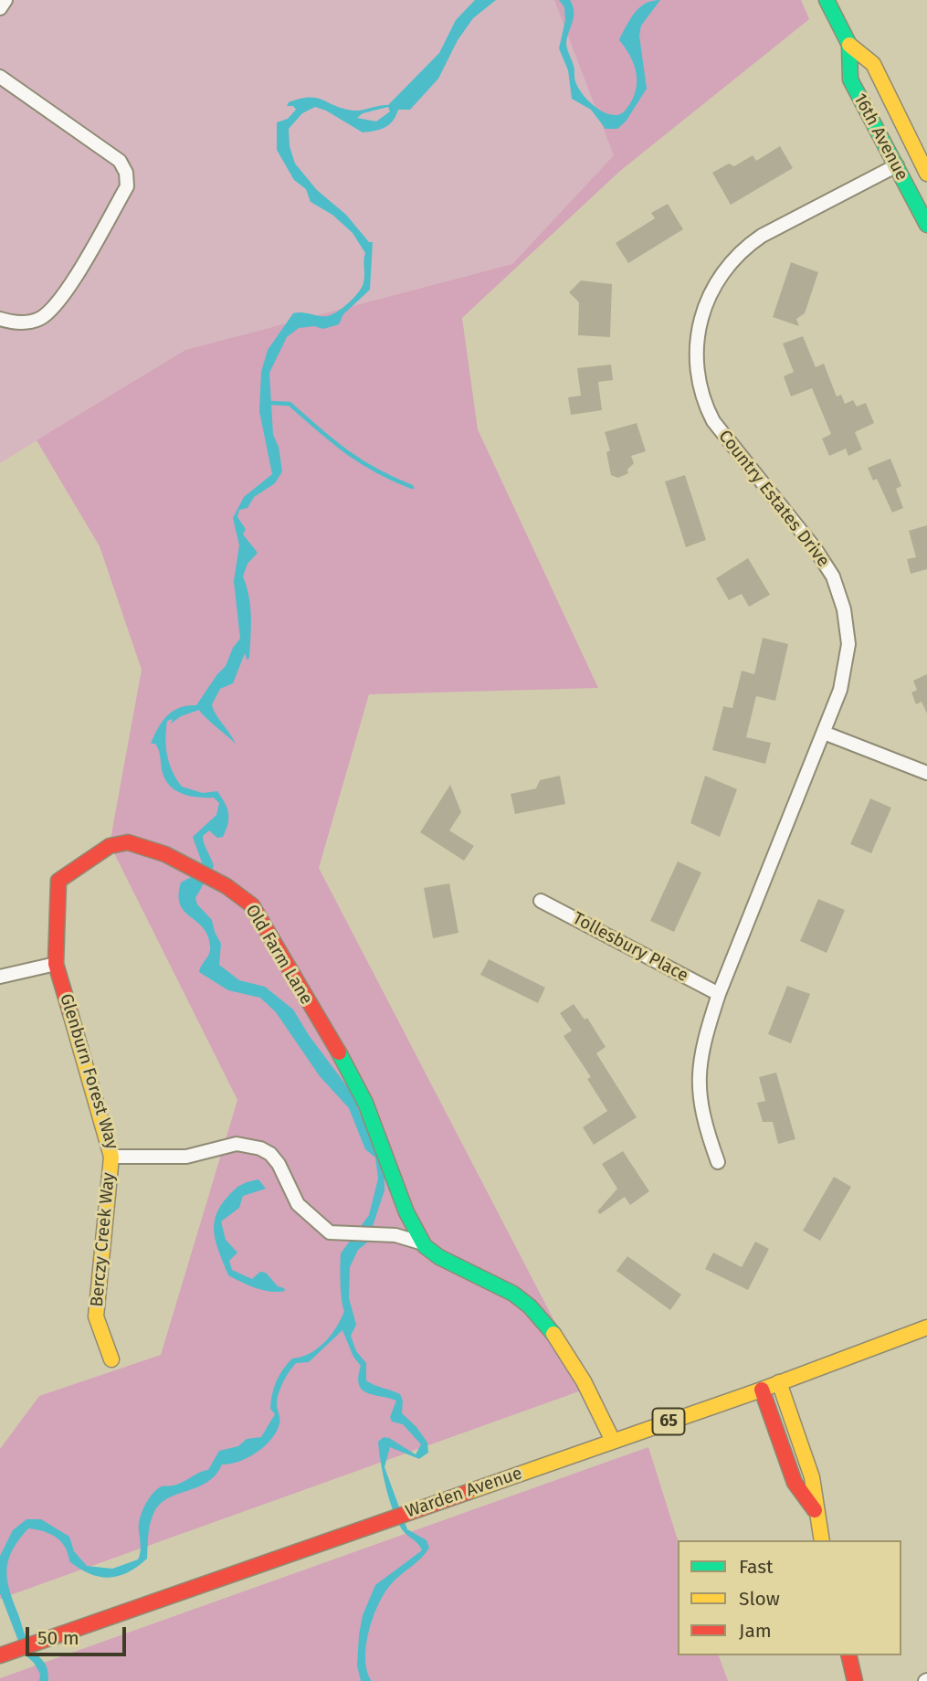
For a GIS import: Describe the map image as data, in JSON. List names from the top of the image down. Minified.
{"streets":{"street":["16th Avenue","Country Estates Drive","Tollesbury Place","Old Farm Lane","Glenburn Forest Way","Berczy Creek Way","65","Warden Avenue"]},"crossings":[["16th Avenue","Country Estates Drive"],["Country Estates Drive","Tollesbury Place"],["Old Farm Lane","Glenburn Forest Way"],["Glenburn Forest Way","Berczy Creek Way"],["Glenburn Forest Way","Warden Avenue"]],"legend":["Fast","Slow","Jam"],"scale_bar":"50 m"}
